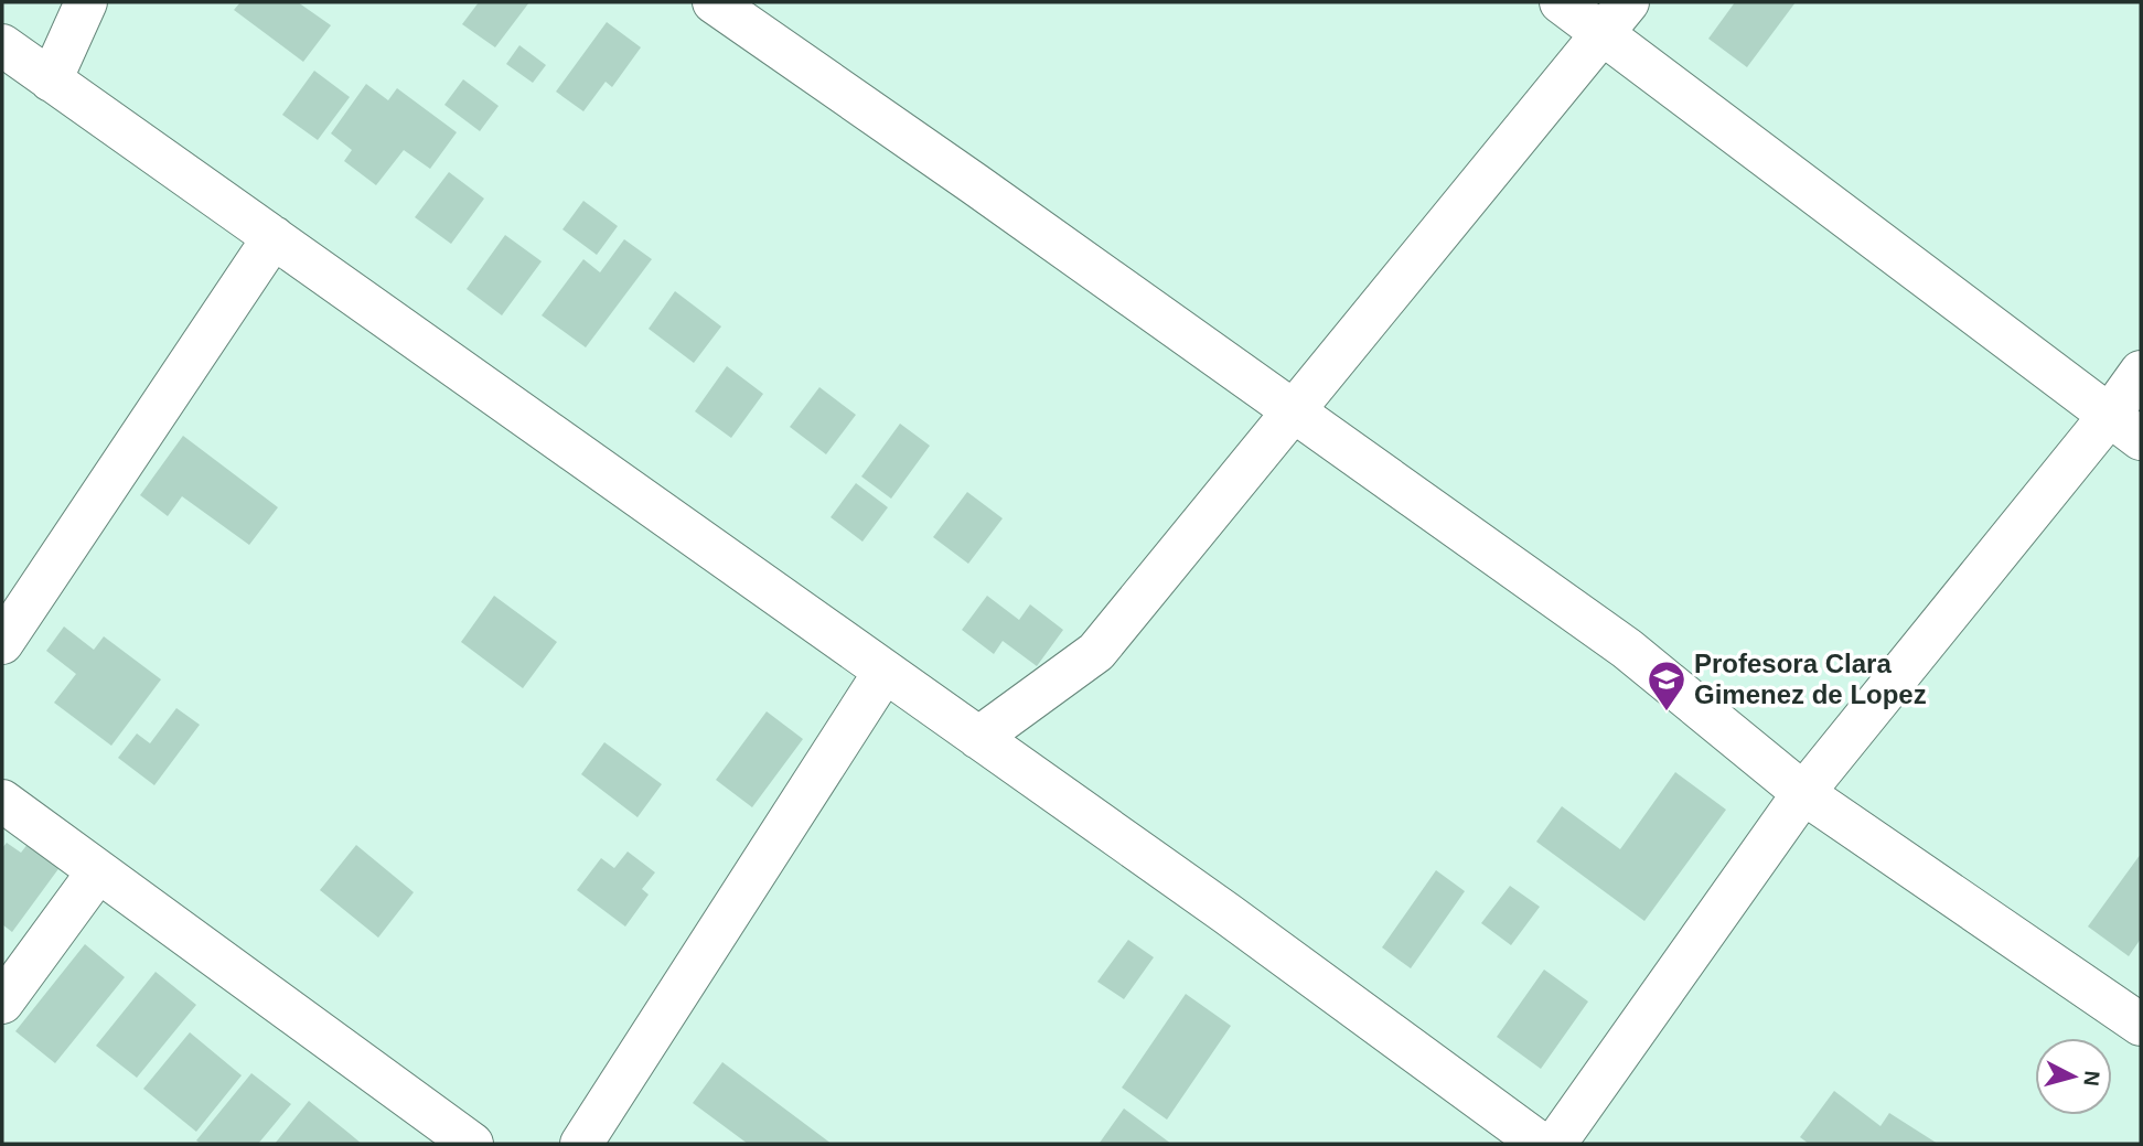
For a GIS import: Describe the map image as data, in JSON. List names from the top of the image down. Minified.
{"places":{"school or university":["Profesora Clara Gimenez de Lopez"]},"north":"right"}
